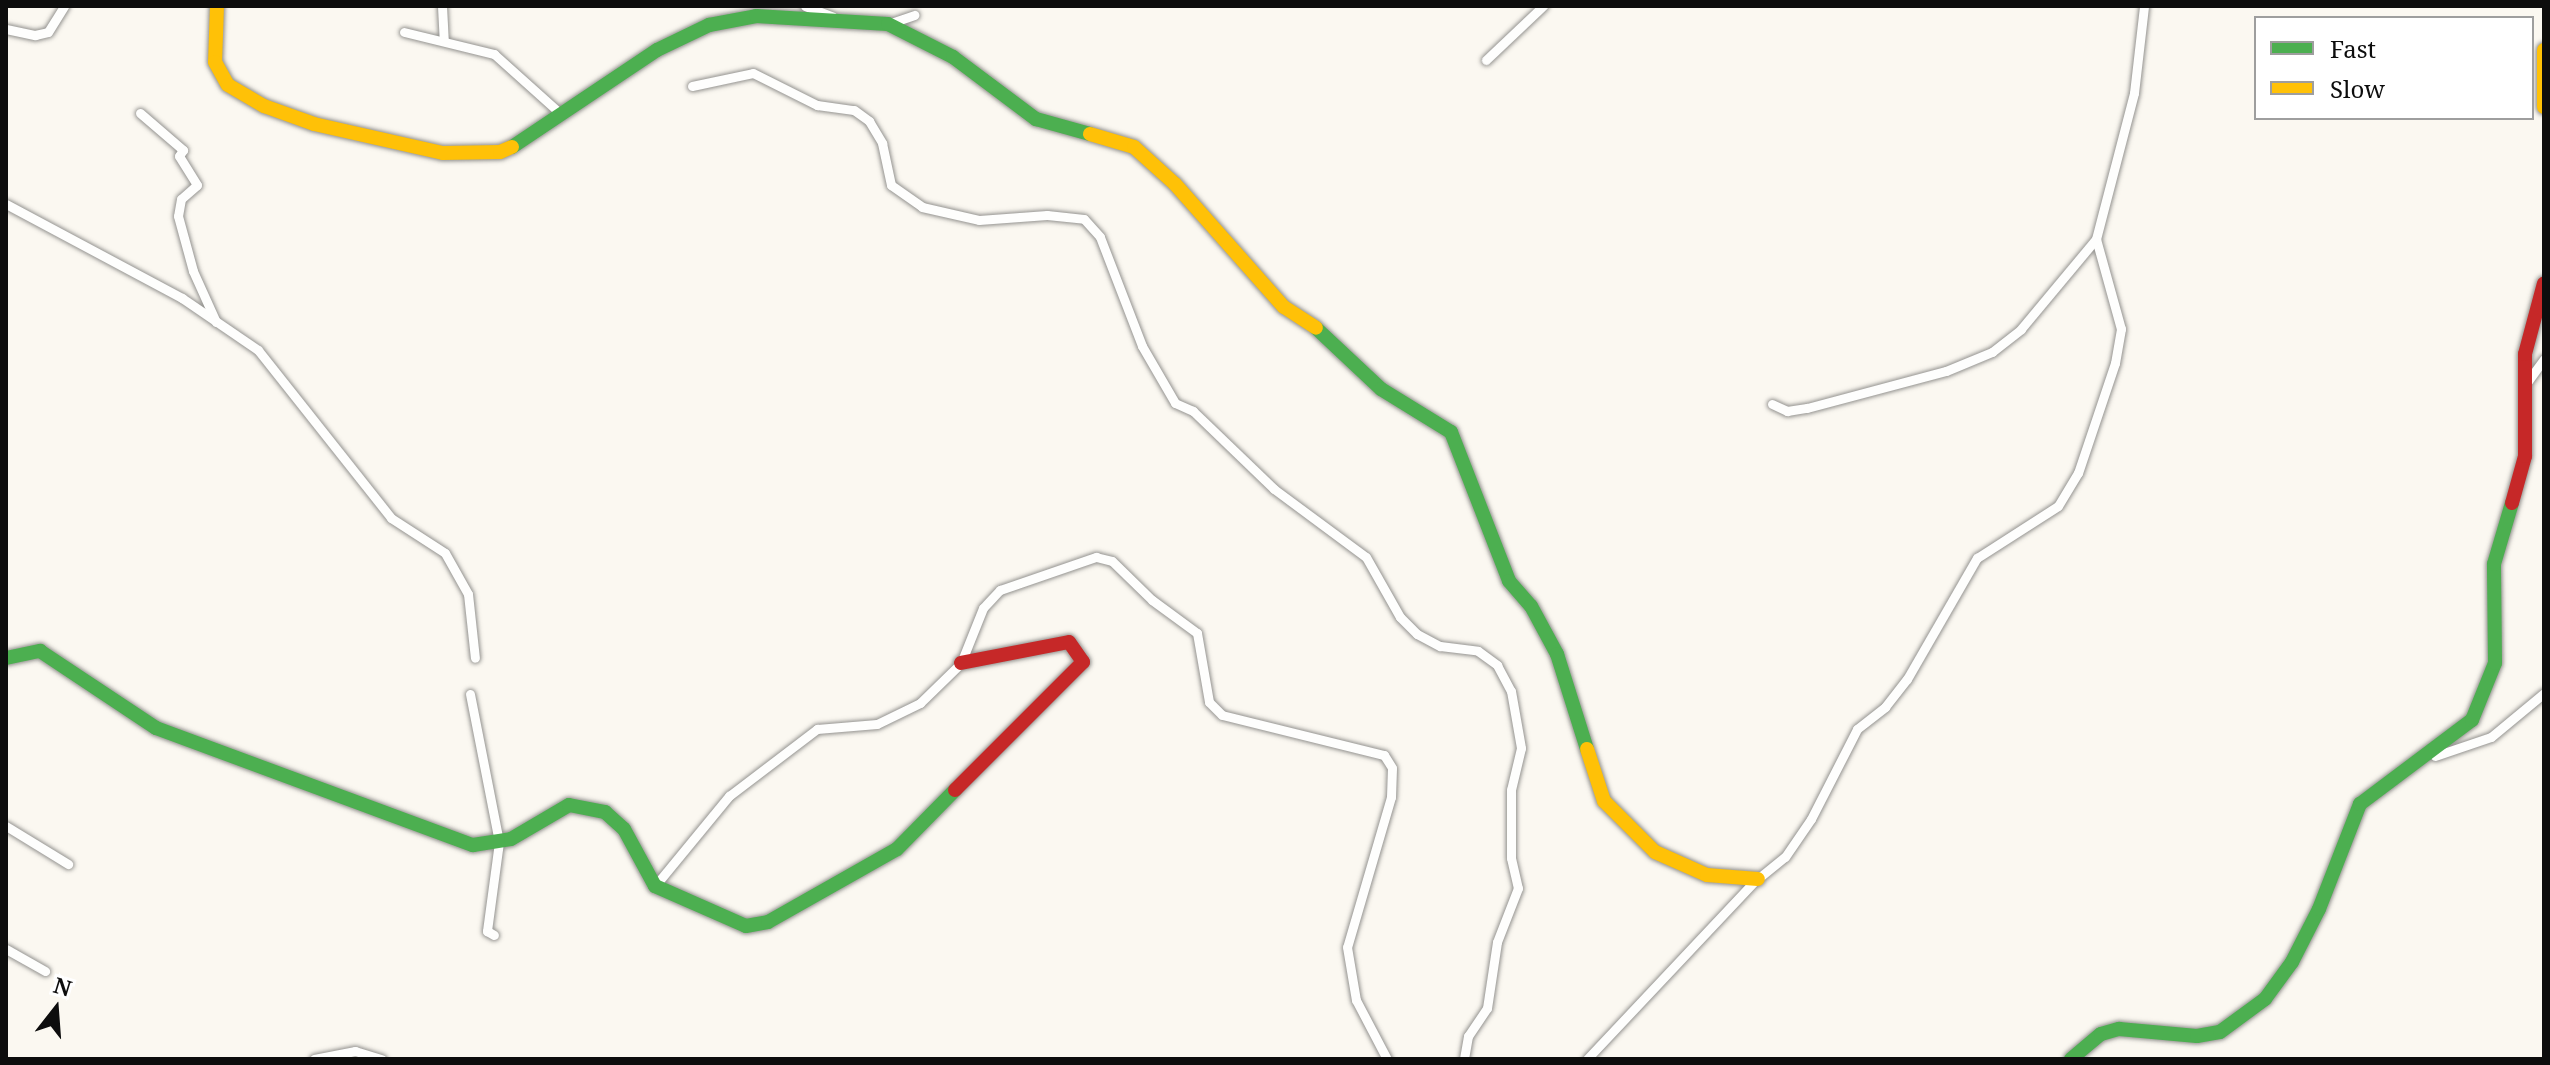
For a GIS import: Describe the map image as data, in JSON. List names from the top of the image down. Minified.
{"legend":["Fast","Slow"],"north":"top"}
